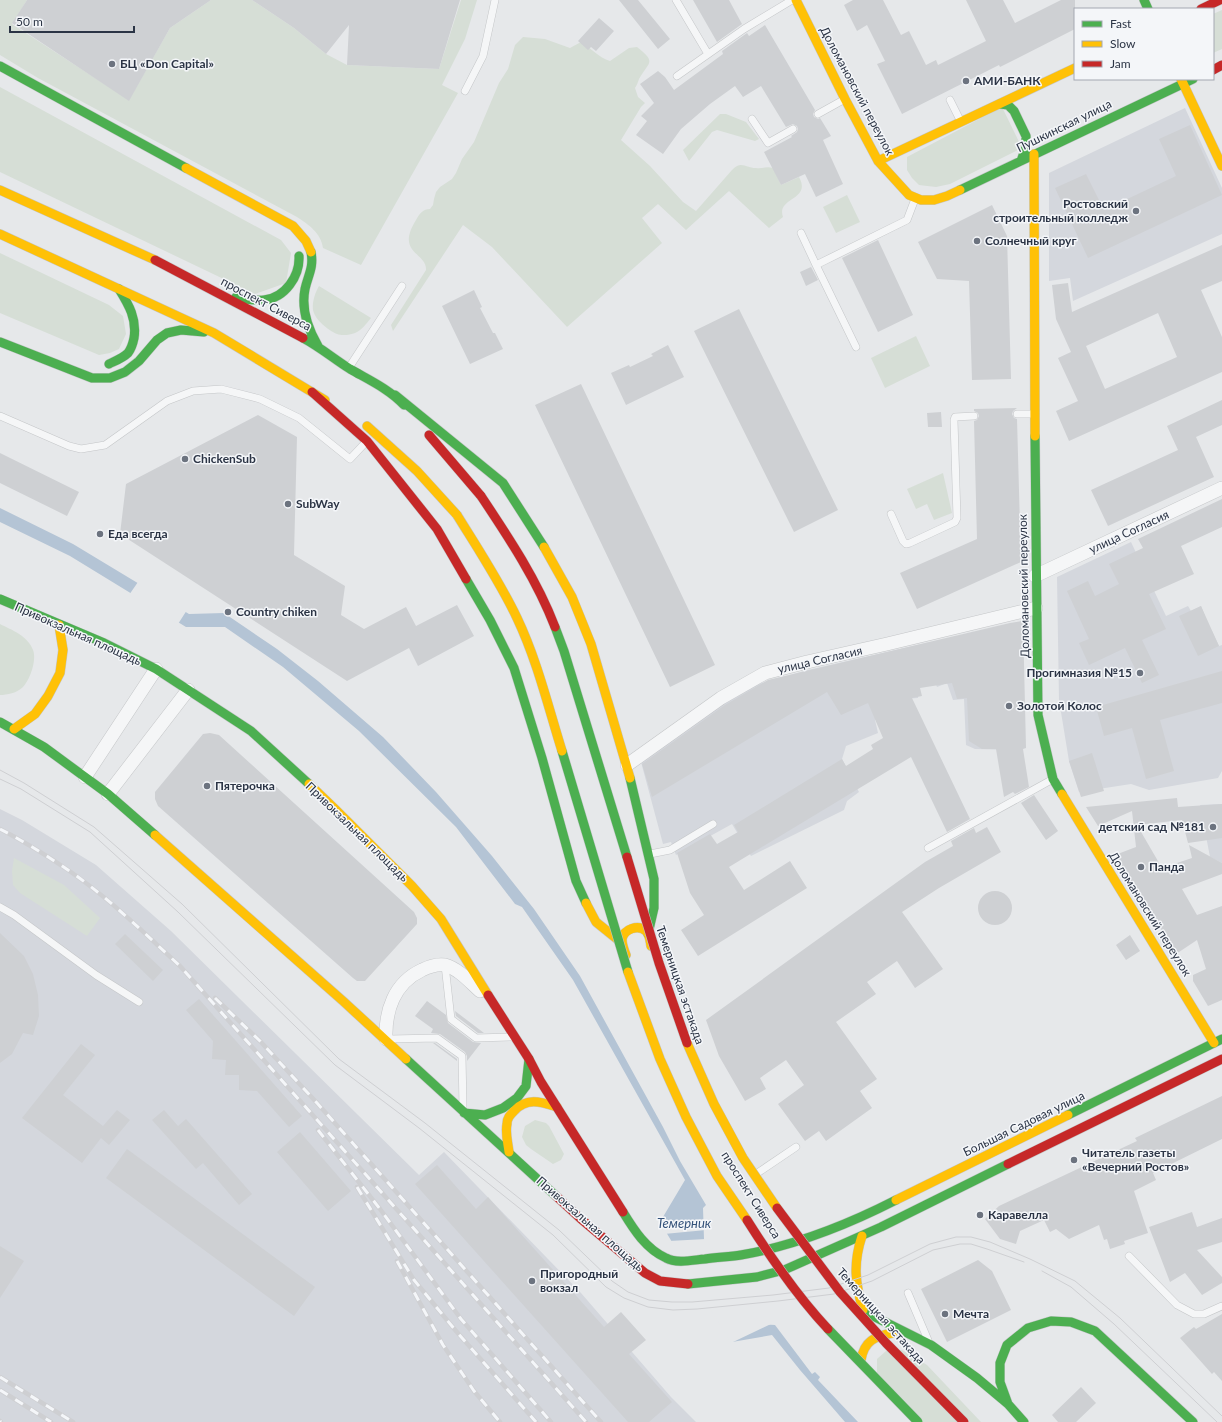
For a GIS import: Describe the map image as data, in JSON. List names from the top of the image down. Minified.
{"streets":{"main road":["Доломановский переулок","Пушкинская улица","проспект Сиверса","Привокзальная площадь","Темерницкая эстакада","Большая Садовая улица"],"street":["улица Согласия"]},"crossings":[["Доломановский переулок","Пушкинская улица"],["Доломановский переулок","улица Согласия"],["Доломановский переулок","Большая Садовая улица"],["проспект Сиверса","Привокзальная площадь"],["проспект Сиверса","Темерницкая эстакада"],["Привокзальная площадь","Большая Садовая улица"]],"water":["Темерник"],"places":["БЦ «Don Capital»","АМИ-БАНК","Ростовский строительный колледж","Солнечный круг","ChickenSub","SubWay","Еда всегда","Country chiken","Прогимназия №15","Золотой Колос","Пятерочка","детский сад №181","Панда","Читатель газеты «Вечерний Ростов»","Каравелла","Пригородный вокзал","Мечта"],"legend":["Fast","Slow","Jam"],"scale_bar":"50 m"}
